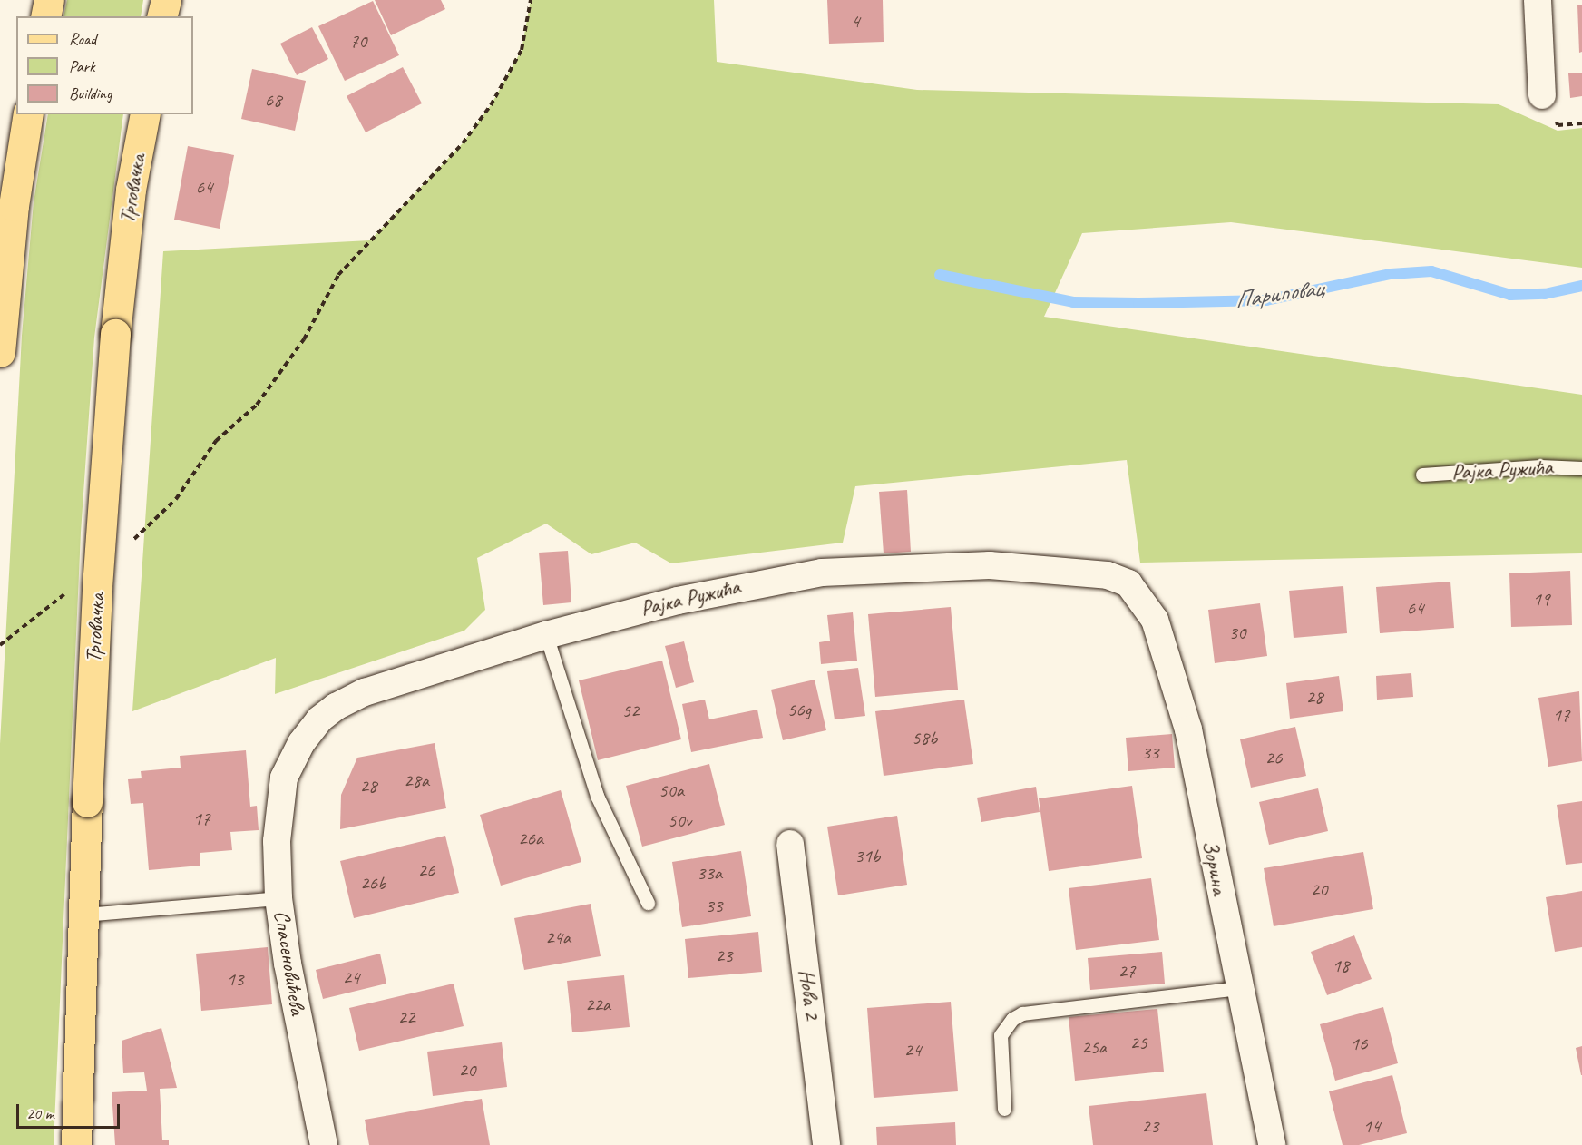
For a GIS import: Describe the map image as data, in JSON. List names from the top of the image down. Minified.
{"streets":{"main road":["Трговачка"],"street":["Рајка Ружића","Зорина","Спасеновићева","Нова 2"]},"crossings":[["Рајка Ружића","Зорина"],["Рајка Ружића","Спасеновићева"]],"water":["Париповац"],"house_numbers":["4","70","68","64","19","64","30","28","56g","52","17","58b","33","26","28a","28","50a","17","50v","26a","31b","26","33a","26b","20","33","24a","23","18","27","24","13","22a","22","25","16","25a","24","20","23","14"],"legend":["Road","Park","Building"],"scale_bar":"20 m"}
